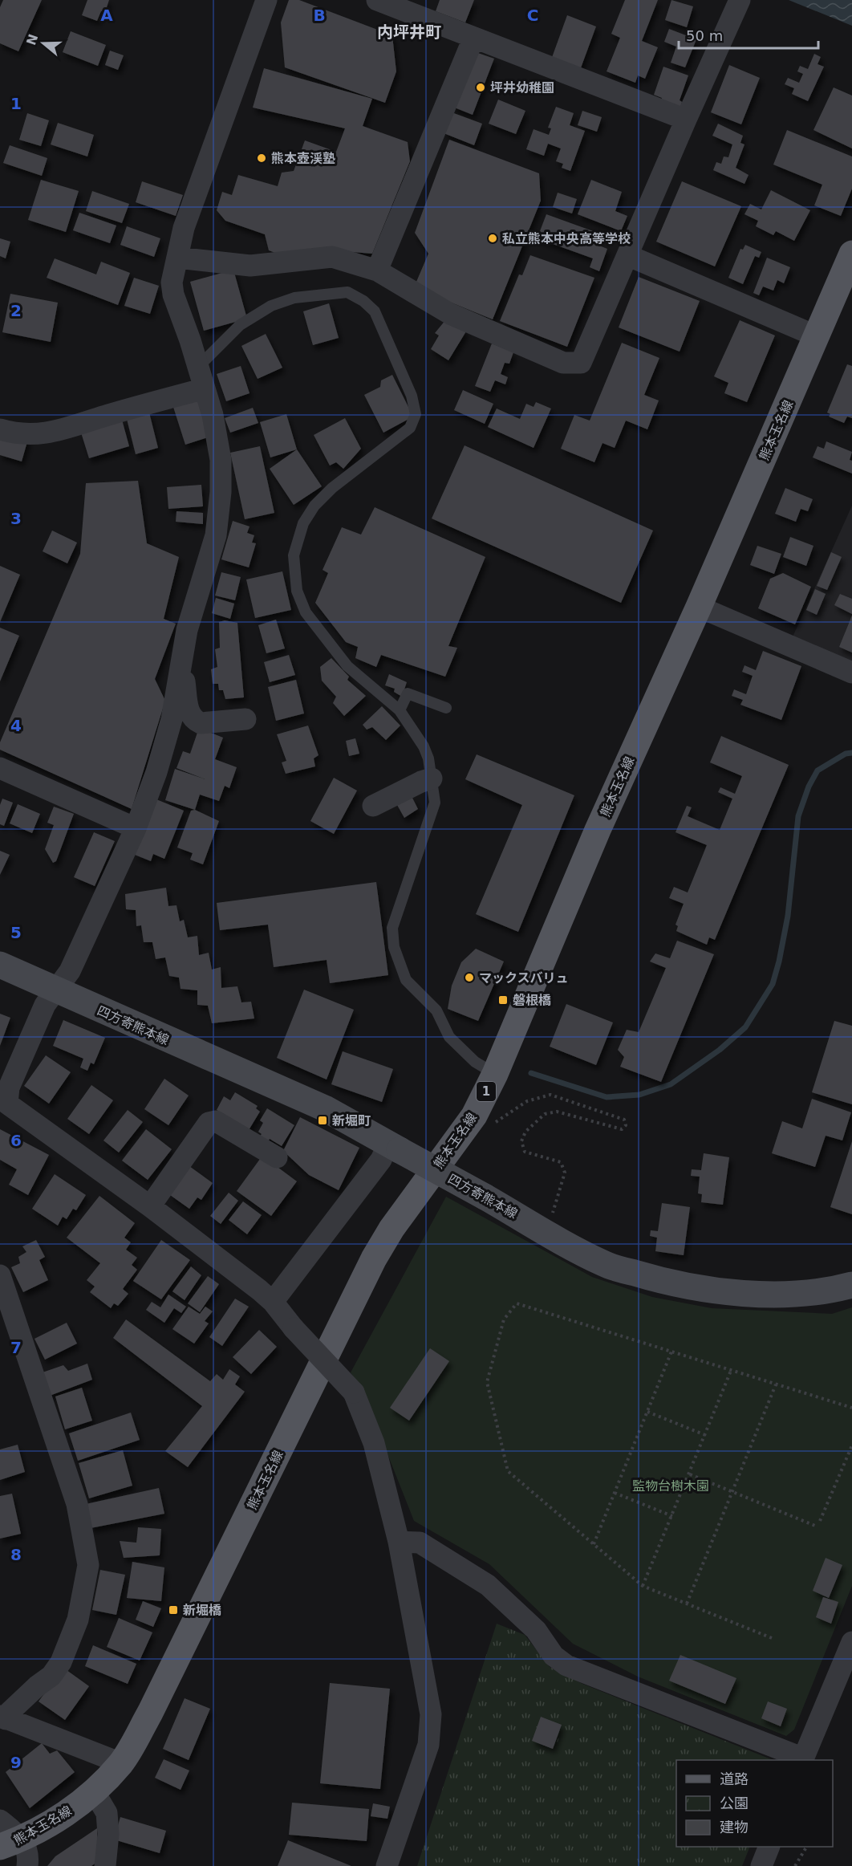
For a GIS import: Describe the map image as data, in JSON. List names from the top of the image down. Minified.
{"streets":{"main road":["熊本玉名線","四方寄熊本線","1"]},"districts":["内坪井町"],"parks":["監物台樹木園"],"places":{"other":["坪井幼稚園","熊本壺渓塾","私立熊本中央高等学校","マックスバリュ"],"transit":["磐根橋","新堀町","新堀橋"]},"legend":["道路","公園","建物"],"scale_bar":"50 m","north":"left","grid":{"columns":["A","B","C"],"rows":["1","2","3","4","5","6","7","8","9"]}}
